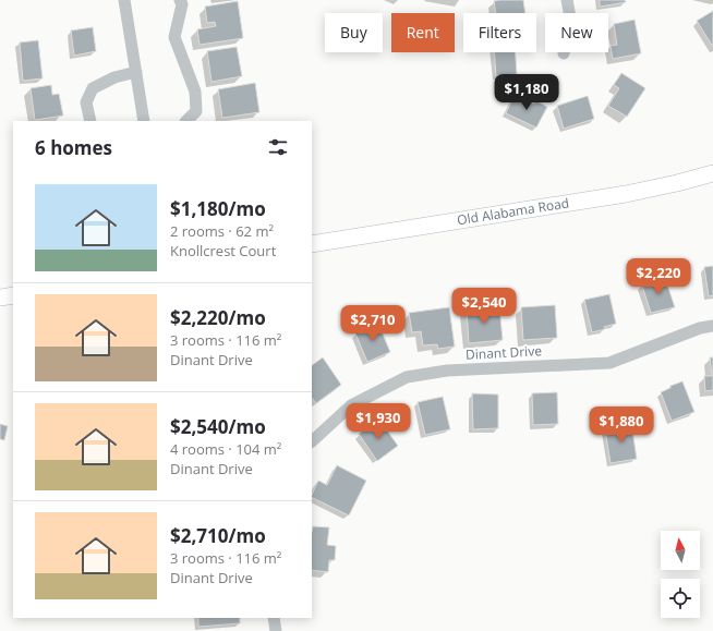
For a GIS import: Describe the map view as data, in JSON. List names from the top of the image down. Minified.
{"streets":{"main road":["Old Alabama Road"],"street":["Dinant Drive"]},"north":"top","page":{"chip":["Buy","Rent","Filters","New"],"price":["$1,180","$2,220","$2,540","$2,710","$1,930","$1,880"],"heading":"6 homes","list":[{"name":"$1,180/mo","note":"2 rooms · 62 m² · Knollcrest Court"},{"name":"$2,220/mo","note":"3 rooms · 116 m² · Dinant Drive"},{"name":"$2,540/mo","note":"4 rooms · 104 m² · Dinant Drive"},{"name":"$2,710/mo","note":"3 rooms · 116 m² · Dinant Drive"}]}}
